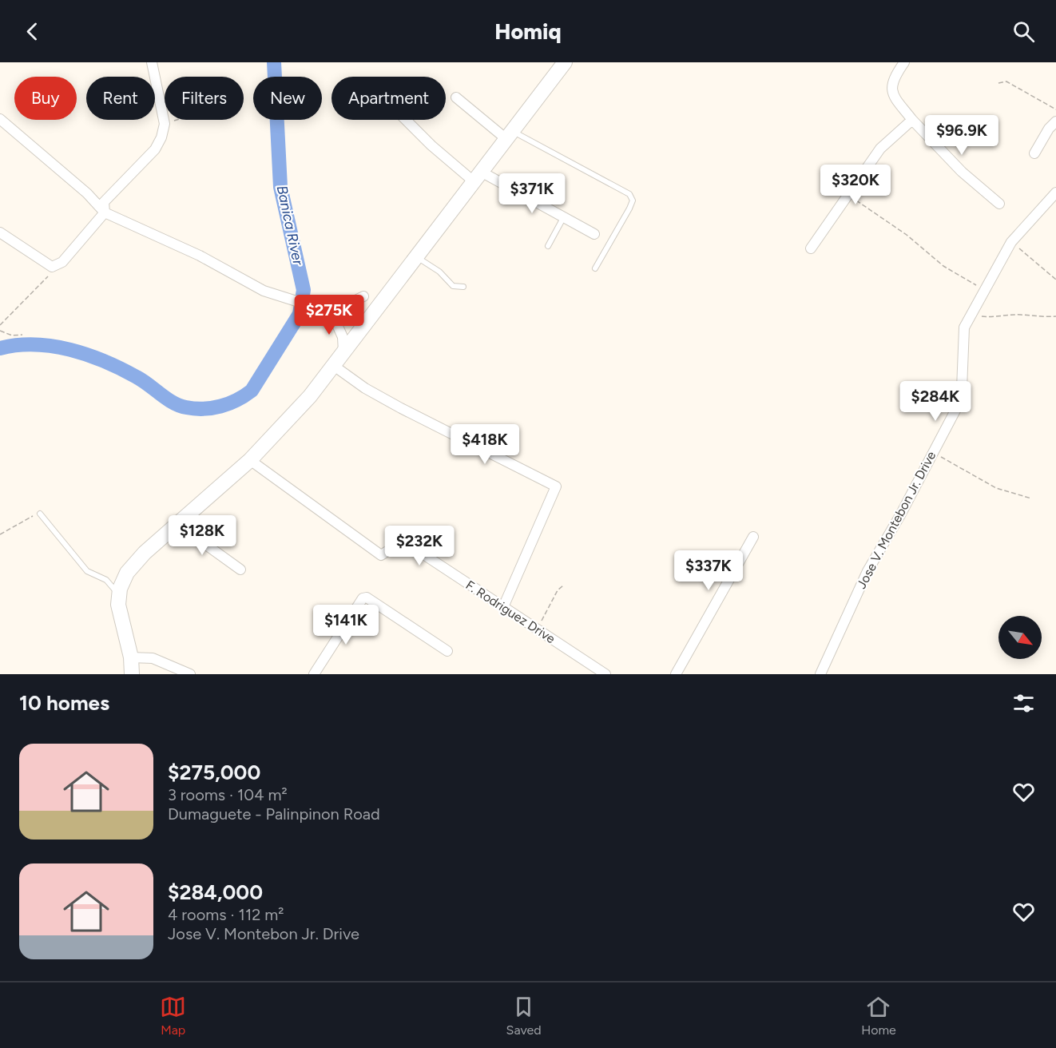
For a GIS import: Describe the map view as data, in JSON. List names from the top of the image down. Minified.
{"streets":{"street":["Jose V. Montebon Jr. Drive","F. Rodriguez Drive"]},"water":["Banica River"],"north":"bottom right","page":{"header":"Homiq","chip":["Buy","Rent","Filters","New","Apartment"],"price":["$96.9K","$320K","$371K","$275K","$284K","$418K","$128K","$232K","$337K","$141K"],"heading":"10 homes","list":[{"name":"$275,000","note":"3 rooms · 104 m² · Dumaguete - Palinpinon Road"},{"name":"$284,000","note":"4 rooms · 112 m² · Jose V. Montebon Jr. Drive"}],"tabs":["Map","Saved","Home"]}}
